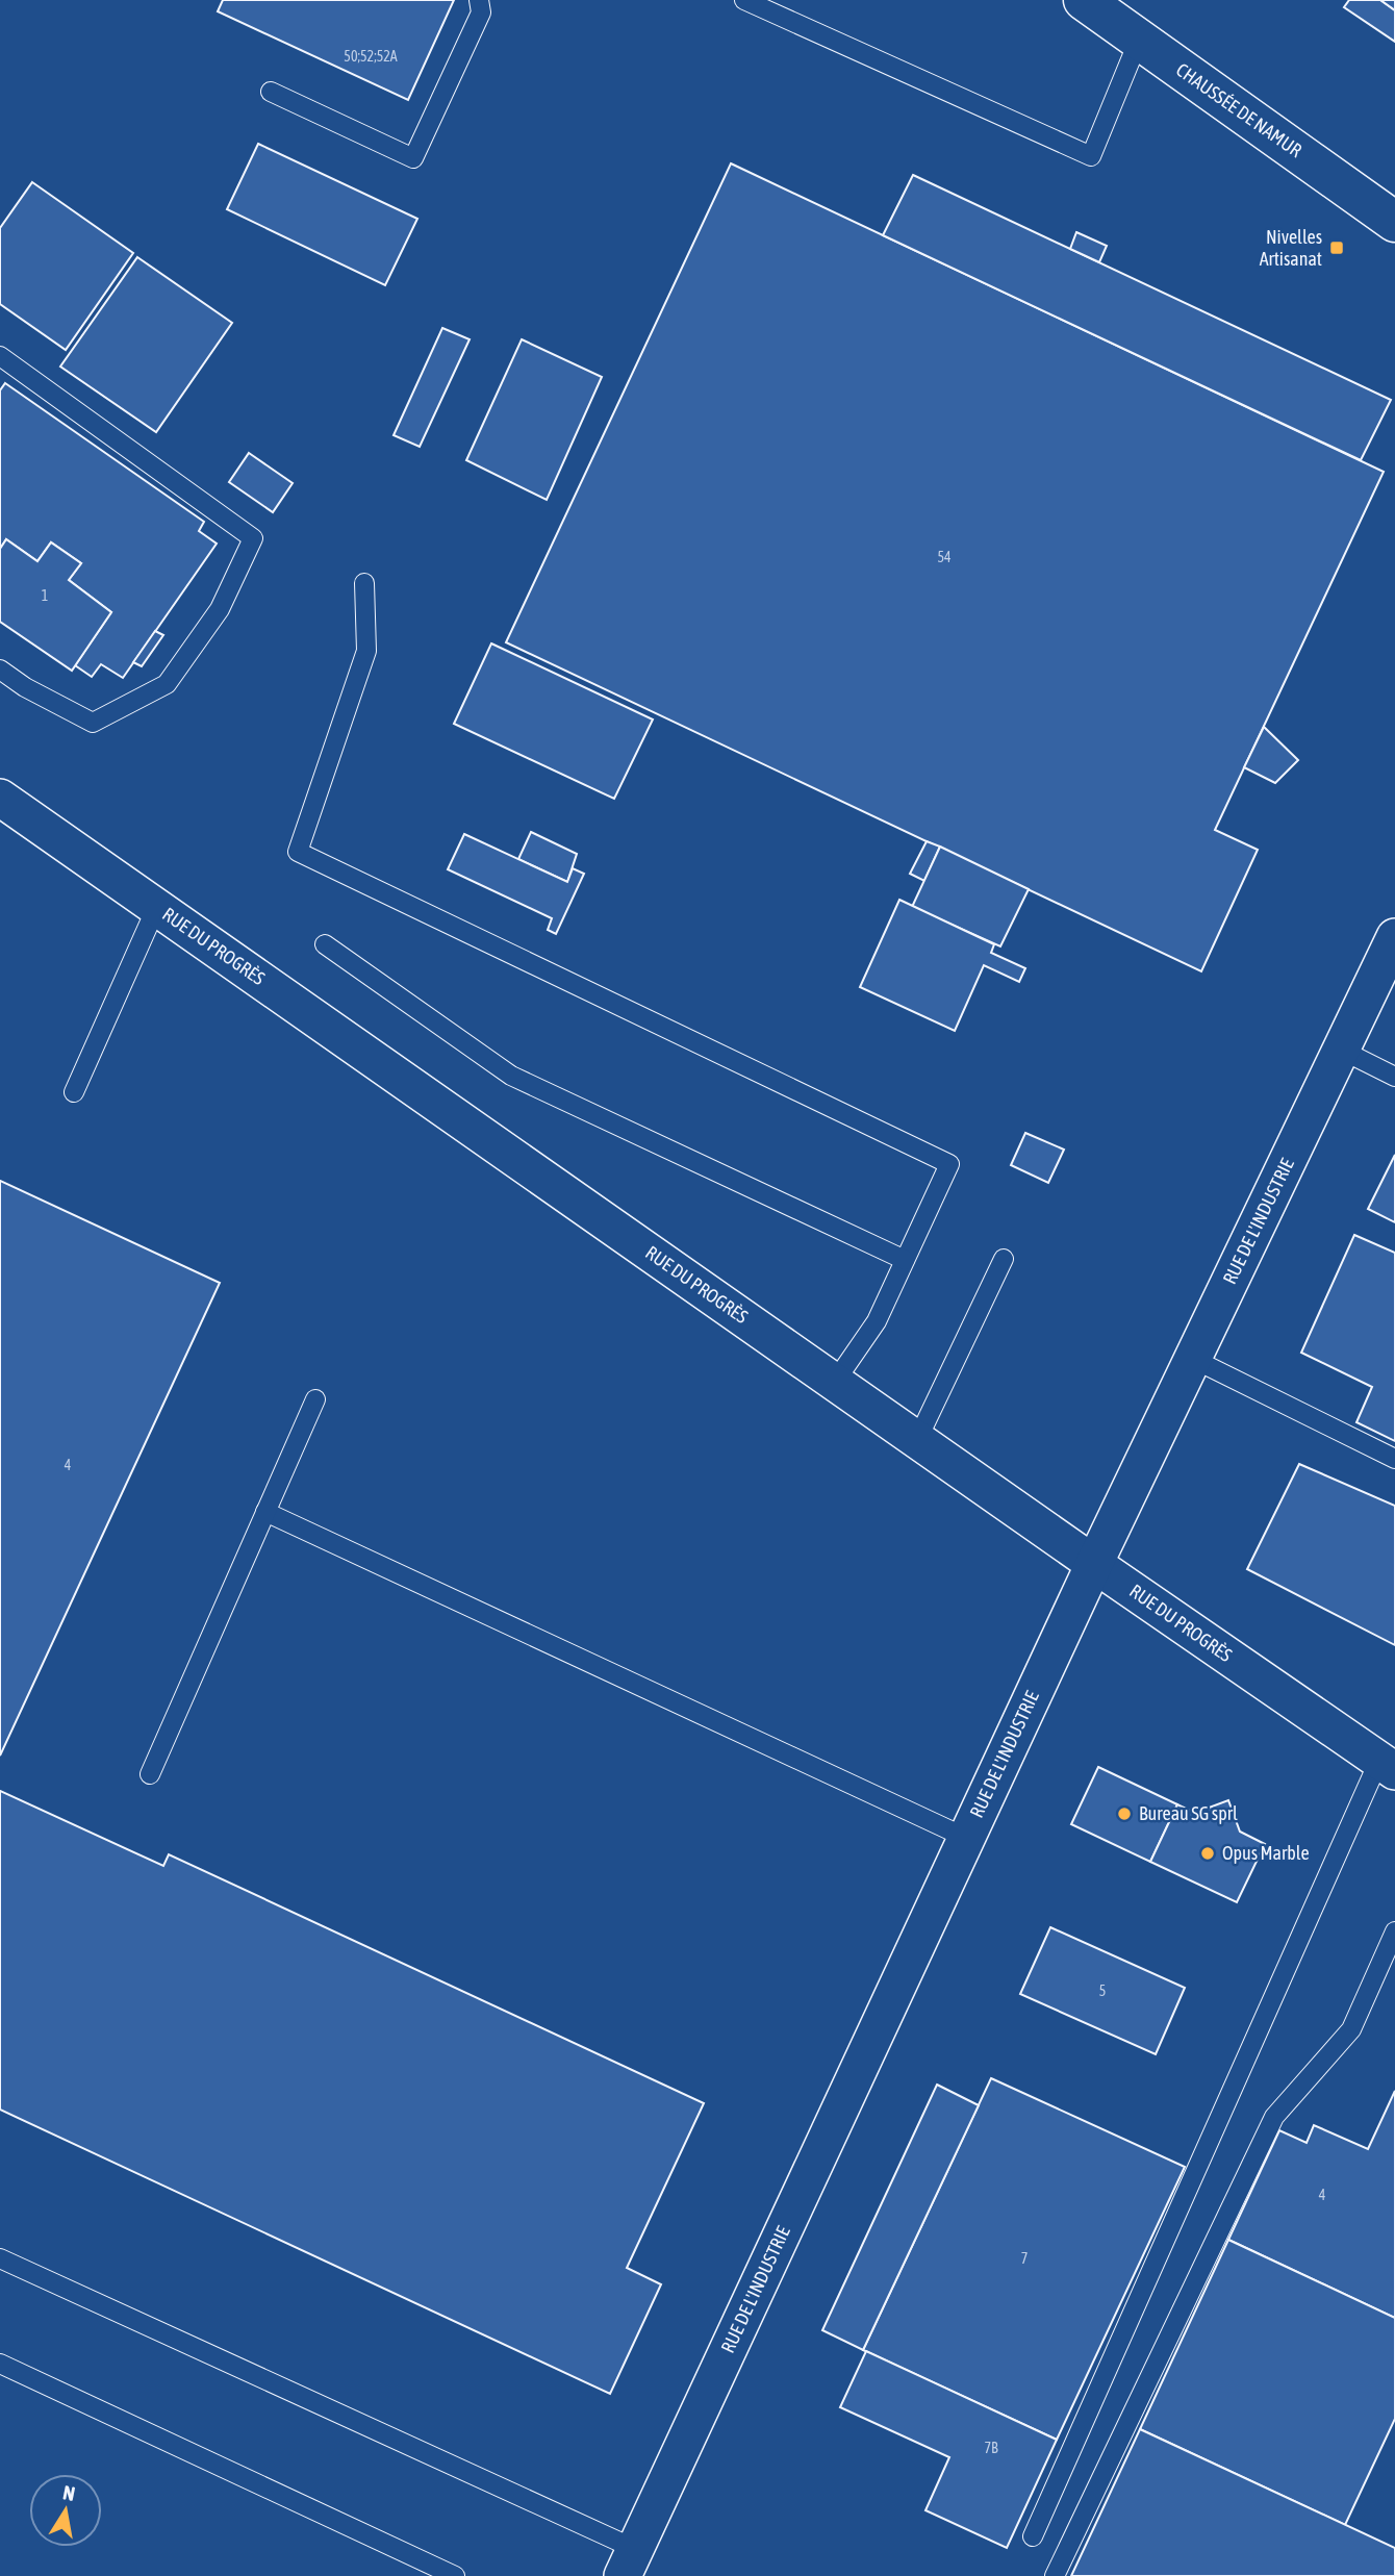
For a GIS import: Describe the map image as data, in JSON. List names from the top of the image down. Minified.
{"streets":{"main road":["CHAUSSÉE DE NAMUR"],"street":["RUE DU PROGRÈS","RUE DE L'INDUSTRIE"]},"crossings":[["RUE DU PROGRÈS","RUE DE L'INDUSTRIE"]],"places":{"transit":["Nivelles Artisanat"],"other":["Bureau SG sprl","Opus Marble"]},"house_numbers":["50;52;52A","54","1","4","5","4","7","7B"],"north":"top"}
